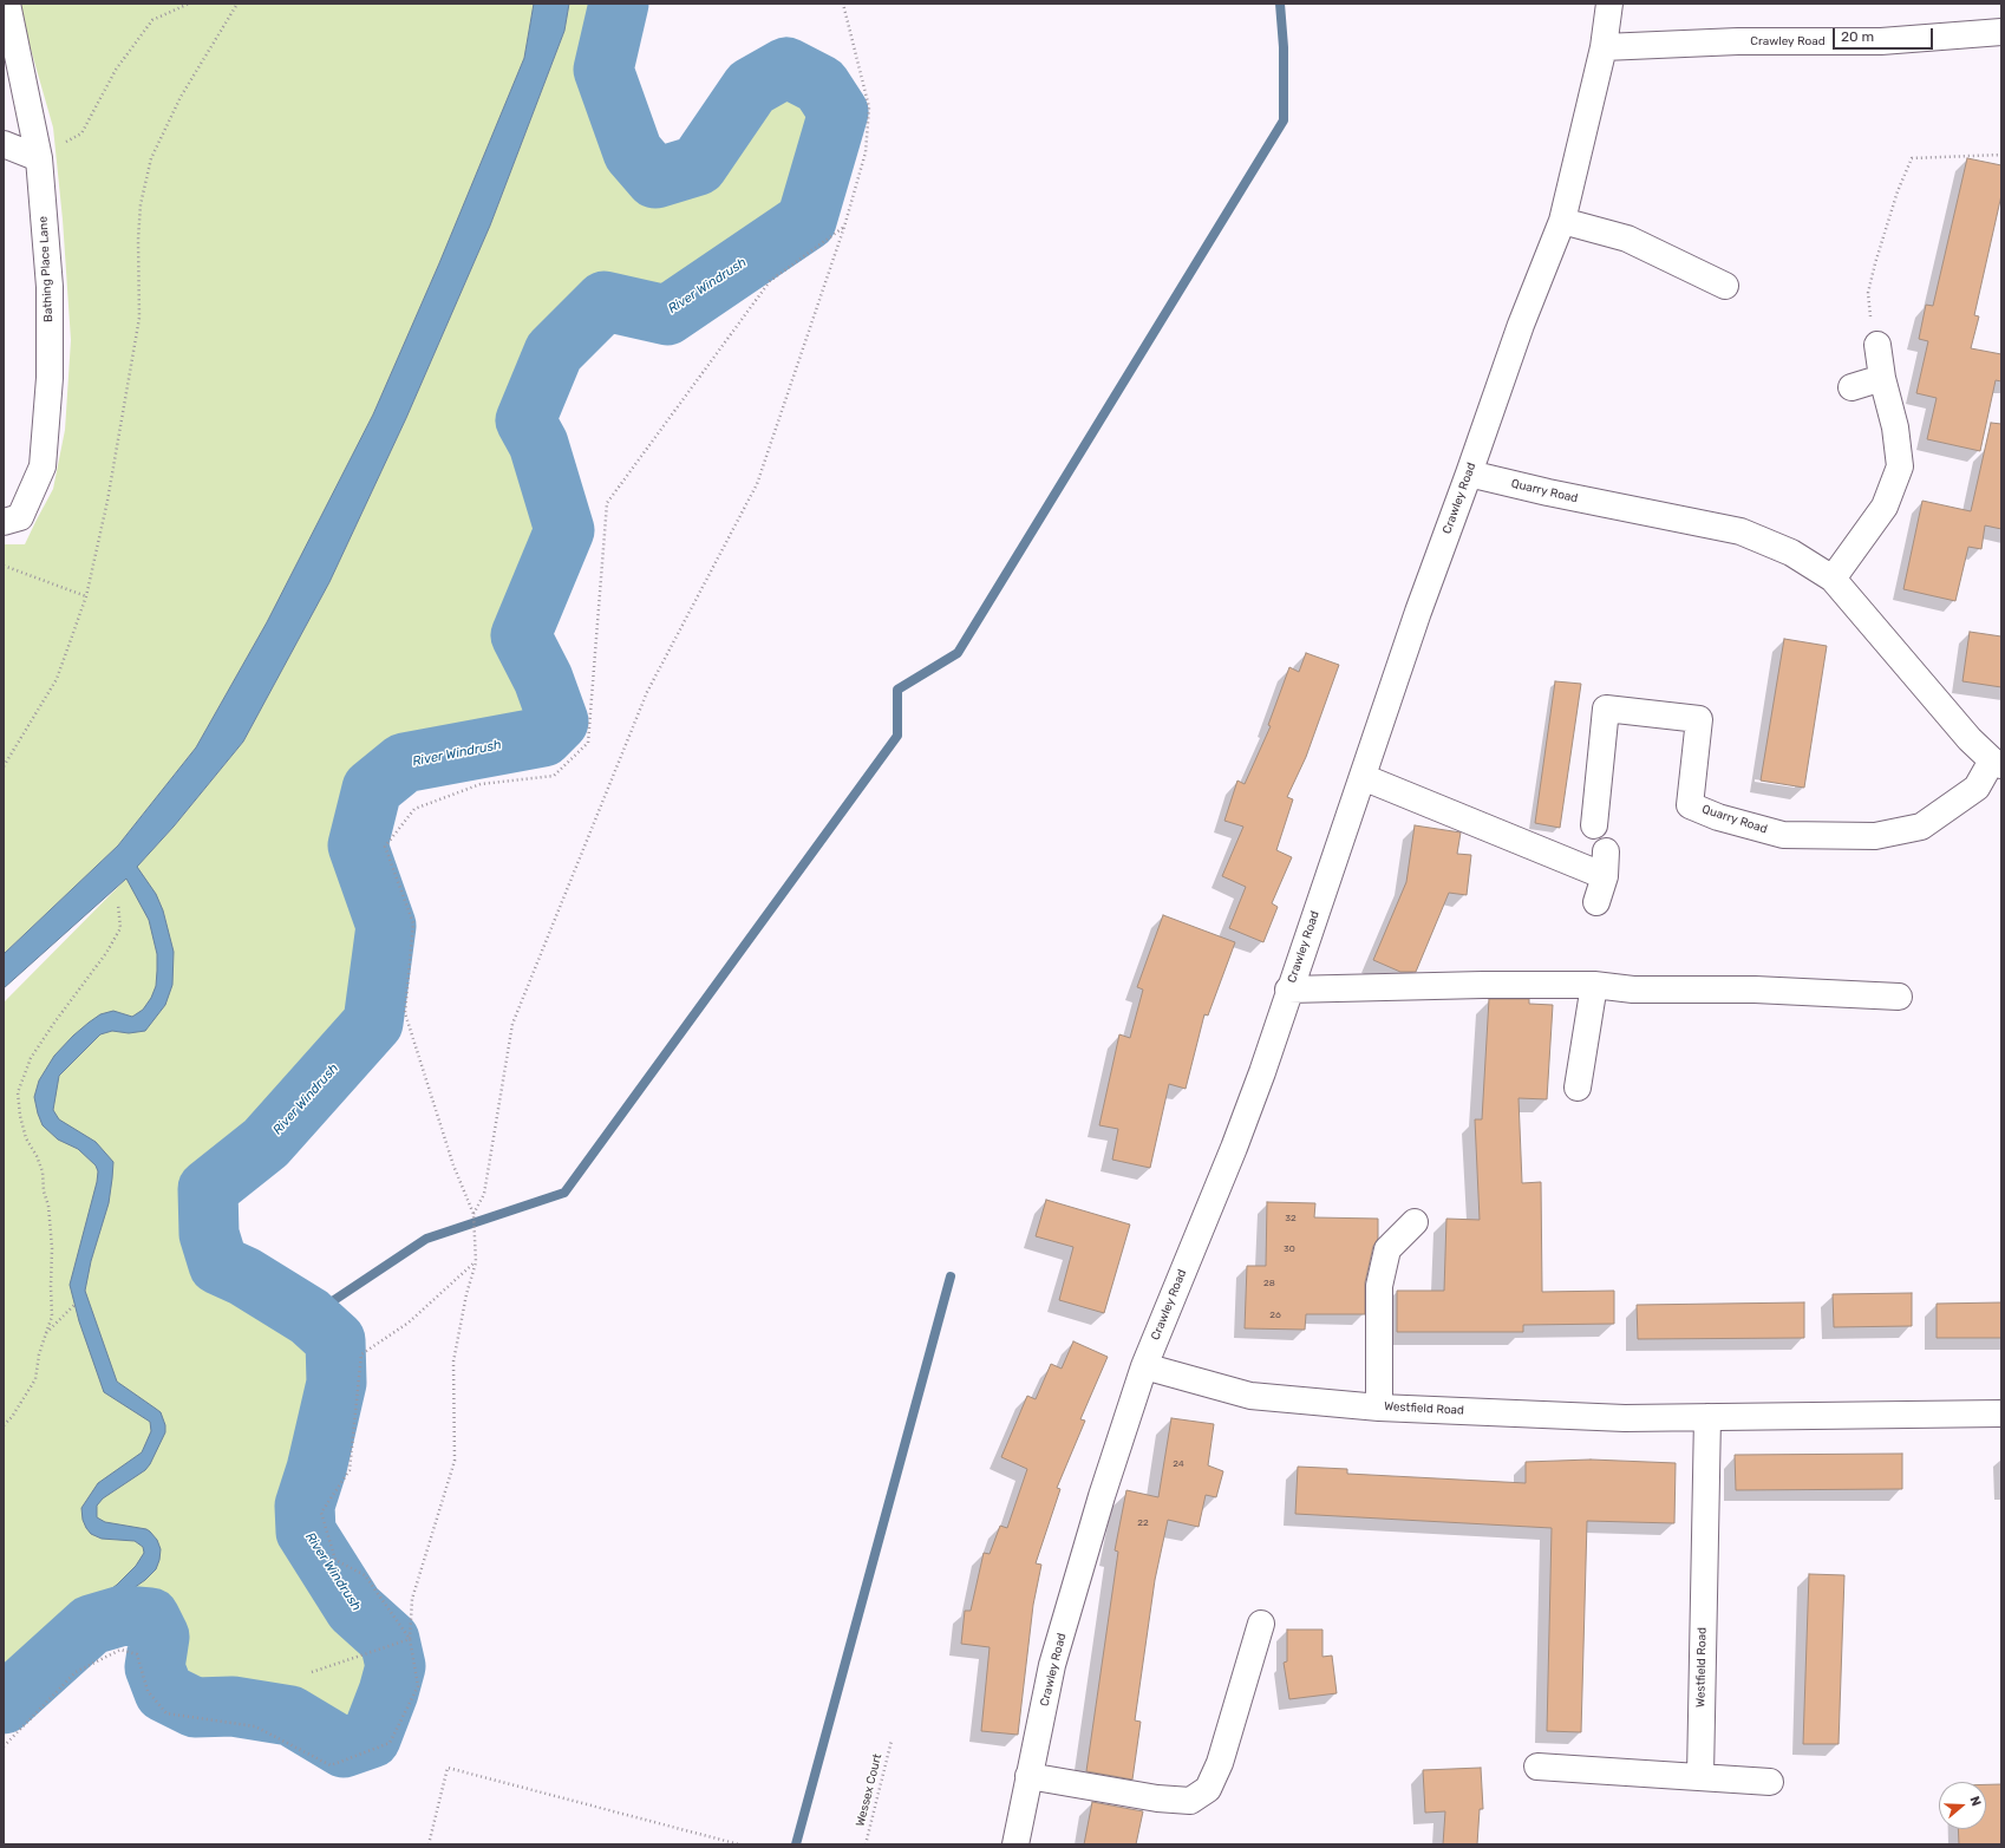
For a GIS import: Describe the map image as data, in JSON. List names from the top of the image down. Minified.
{"streets":{"street":["Crawley Road","Bathing Place Lane","Quarry Road","Westfield Road"],"path":["Wessex Court"]},"crossings":[["Crawley Road","Quarry Road"],["Crawley Road","Westfield Road"]],"water":["River Windrush"],"house_numbers":["32","30","28","26","24","22"],"scale_bar":"20 m","north":"right"}
